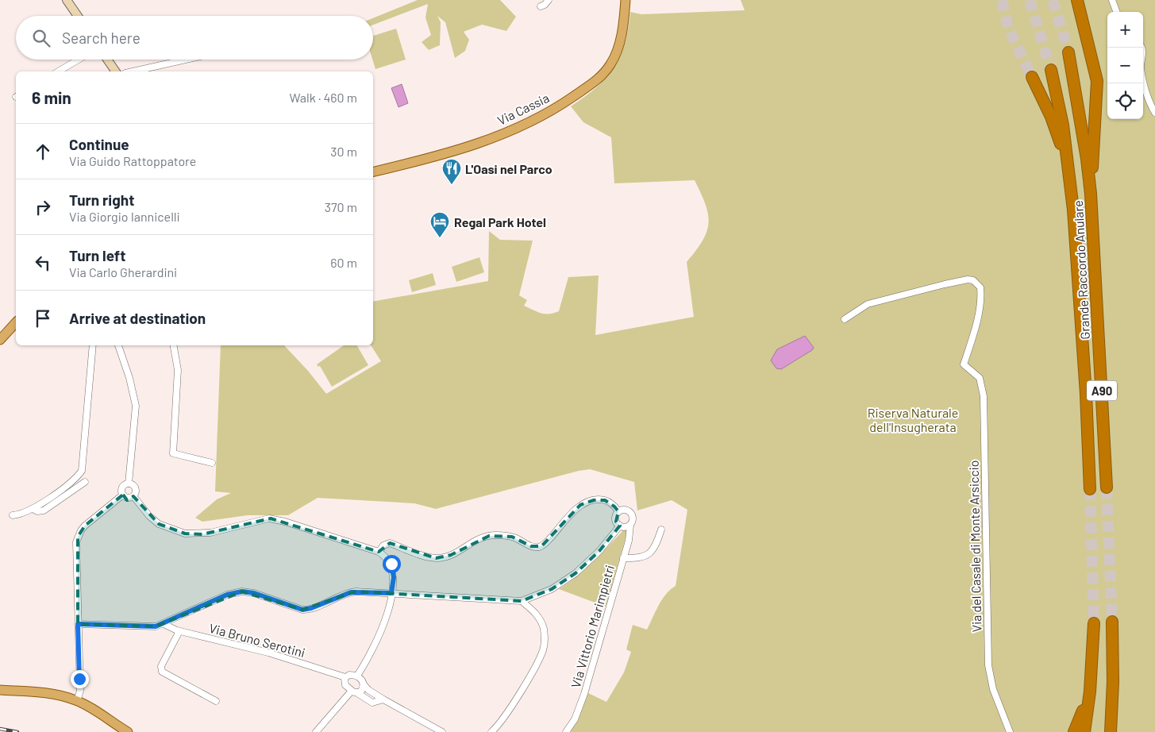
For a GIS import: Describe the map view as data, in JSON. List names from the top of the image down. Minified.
{"streets":{"highway":["Grande Raccordo Anulare","A90"],"main road":["Via Cassia"],"street":["Via del Casale di Monte Arsiccio","Via Vittorio Marimpietri","Via Bruno Serotini"]},"parks":["Riserva Naturale dell'Insugherata"],"places":{"restaurant":["L'Oasi nel Parco"],"hotel":["Regal Park Hotel"]},"page":{"map_buttons":["+","−"],"search":"Search here","heading":["6 min","Walk · 460 m"],"list":[["Continue","Via Guido Rattoppatore","30 m"],["Turn right","Via Giorgio Iannicelli","370 m"],["Turn left","Via Carlo Gherardini","60 m"],"Arrive at destination"]}}
